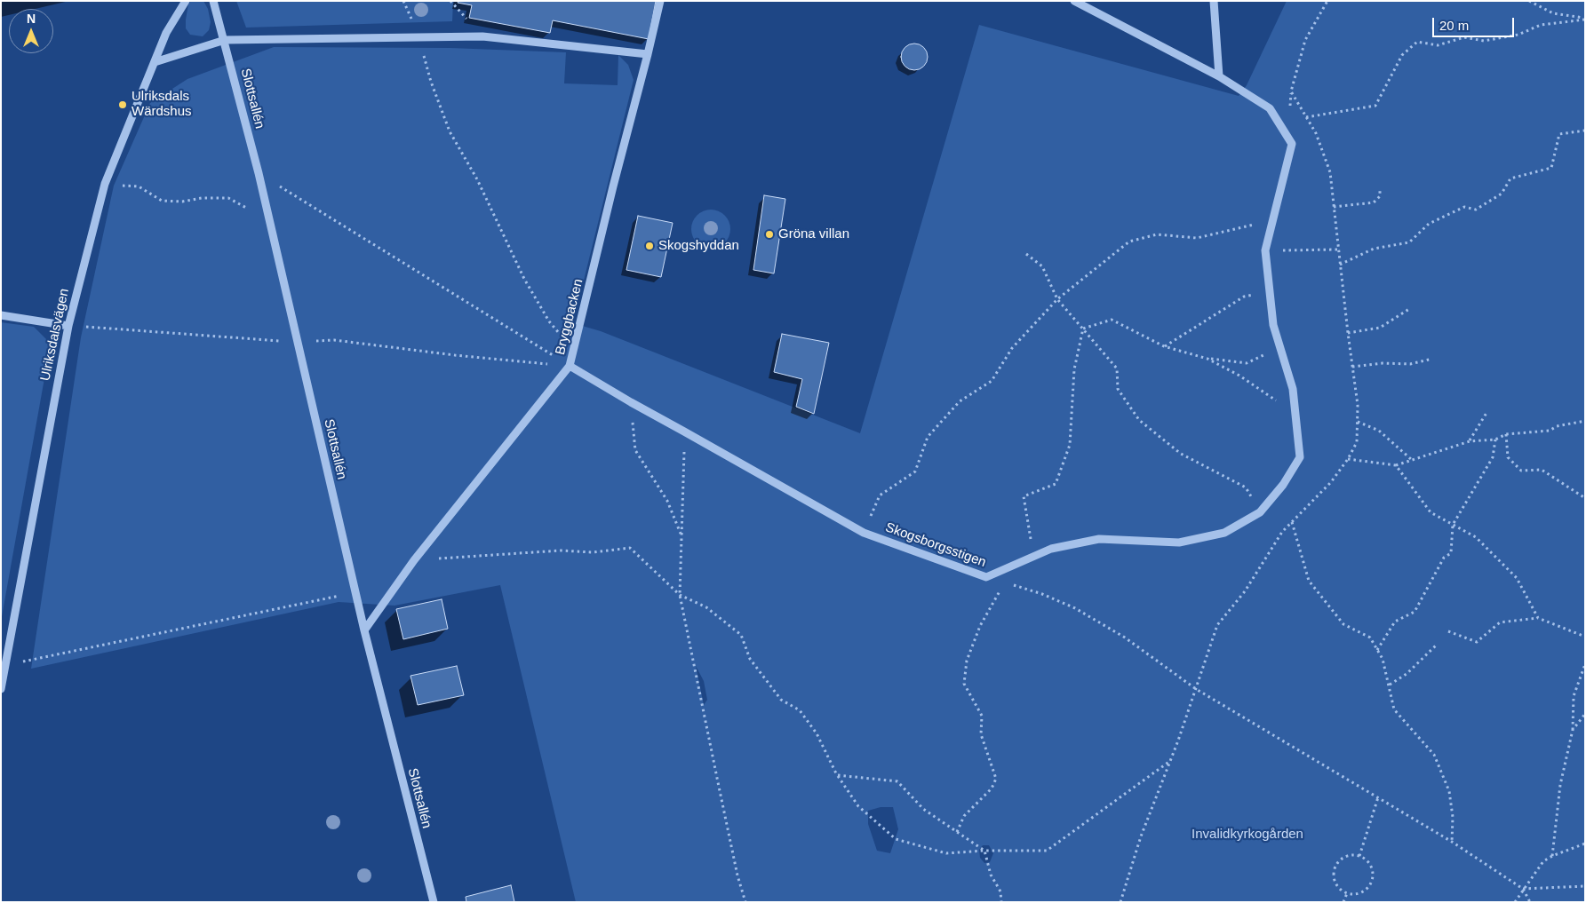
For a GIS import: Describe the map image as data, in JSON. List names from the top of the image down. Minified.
{"streets":{"street":["Slottsallén","Bryggbacken","Ulriksdalsvägen","Skogsborgsstigen"]},"crossings":[["Slottsallén","Bryggbacken"],["Bryggbacken","Skogsborgsstigen"]],"parks":["Invalidkyrkogården"],"places":["Ulriksdals Wärdshus","Gröna villan","Skogshyddan"],"scale_bar":"20 m","north":"top"}
